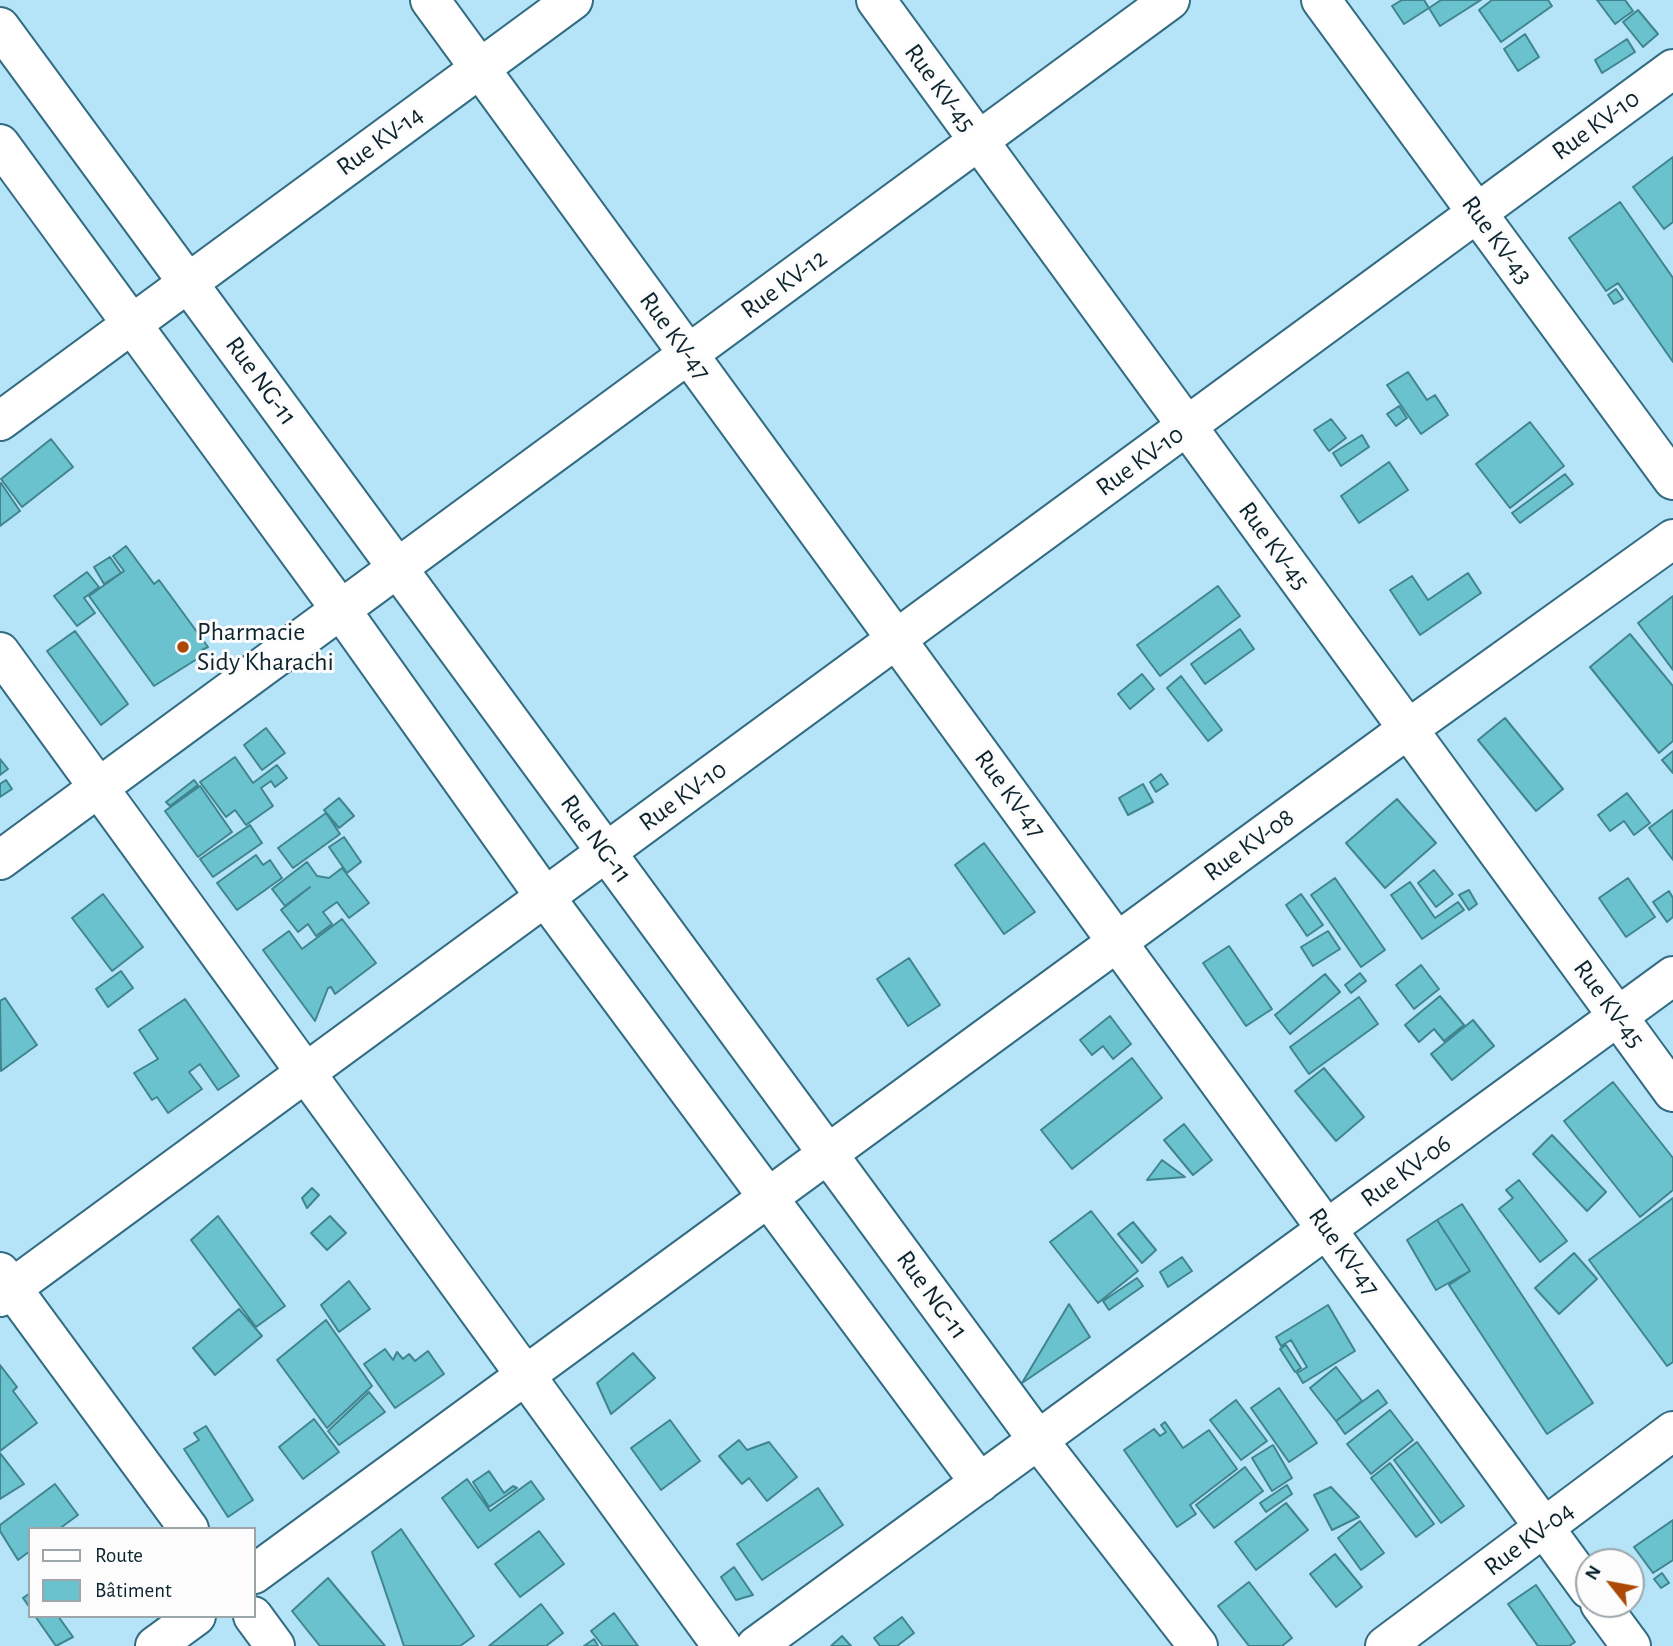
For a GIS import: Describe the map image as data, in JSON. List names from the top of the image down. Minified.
{"streets":{"street":["Rue KV-45","Rue KV-10","Rue KV-14","Rue KV-43","Rue KV-12","Rue KV-47","Rue NG-11","Rue KV-08","Rue KV-06","Rue KV-04"]},"crossings":[["Rue KV-45","Rue KV-10"],["Rue KV-45","Rue KV-12"],["Rue KV-45","Rue KV-08"],["Rue KV-45","Rue KV-06"],["Rue KV-10","Rue KV-43"],["Rue KV-10","Rue KV-47"],["Rue KV-10","Rue NG-11"],["Rue KV-14","Rue KV-47"],["Rue KV-14","Rue NG-11"],["Rue KV-12","Rue KV-47"],["Rue KV-12","Rue NG-11"],["Rue KV-47","Rue KV-08"],["Rue KV-47","Rue KV-06"],["Rue KV-47","Rue KV-04"],["Rue NG-11","Rue KV-08"],["Rue NG-11","Rue KV-06"]],"places":["Pharmacie Sidy Kharachi"],"legend":["Route","Bâtiment"],"north":"top left"}
